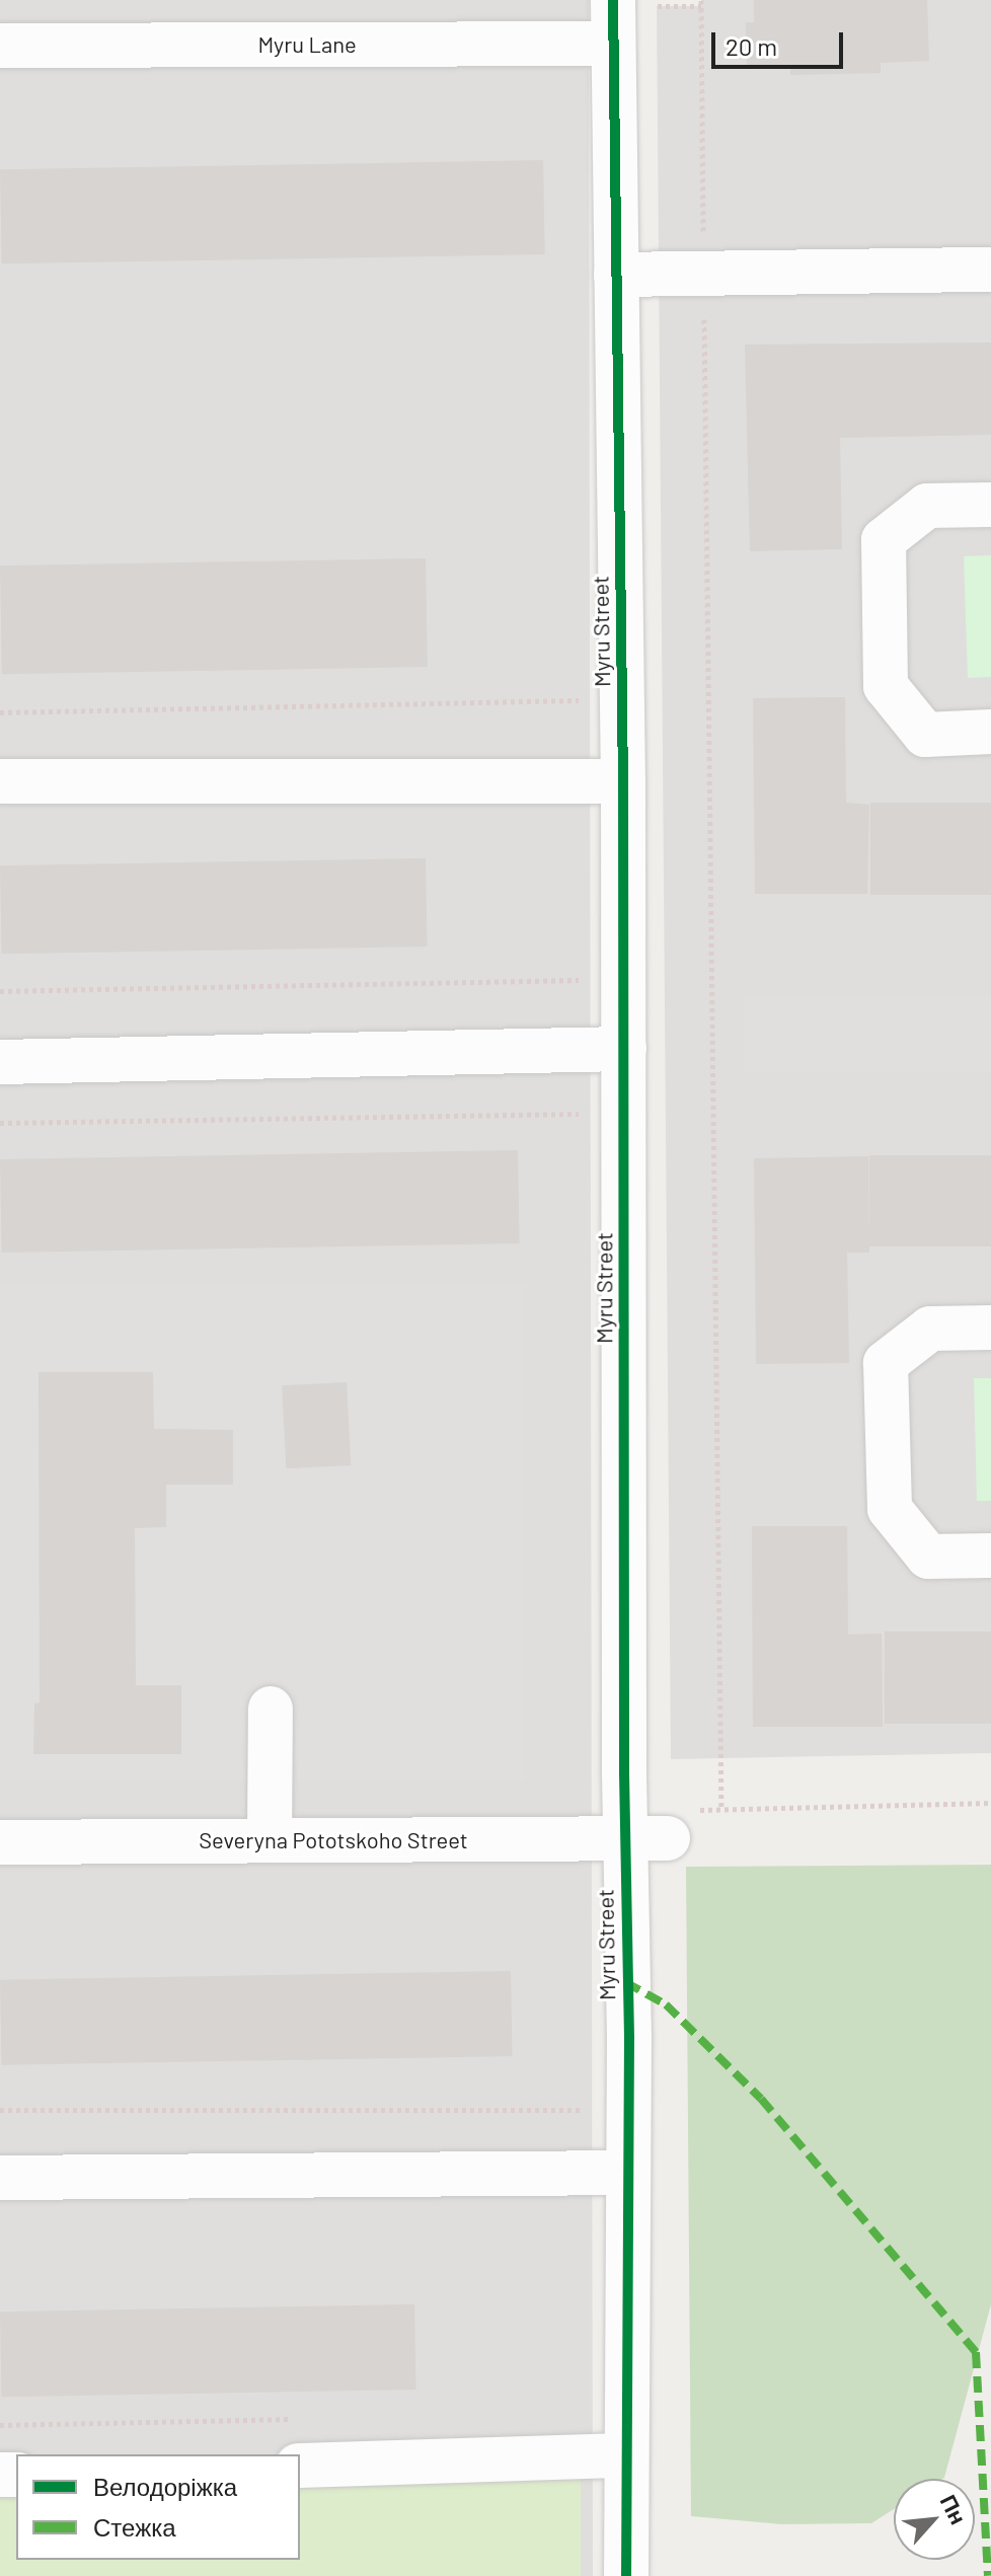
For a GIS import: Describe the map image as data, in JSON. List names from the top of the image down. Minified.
{"streets":{"street":["Myru Lane","Myru Street","Severyna Pototskoho Street"]},"crossings":[["Myru Lane","Myru Street"],["Myru Street","Severyna Pototskoho Street"]],"legend":["Велодоріжка","Стежка"],"scale_bar":"20 m","north":"top right"}
